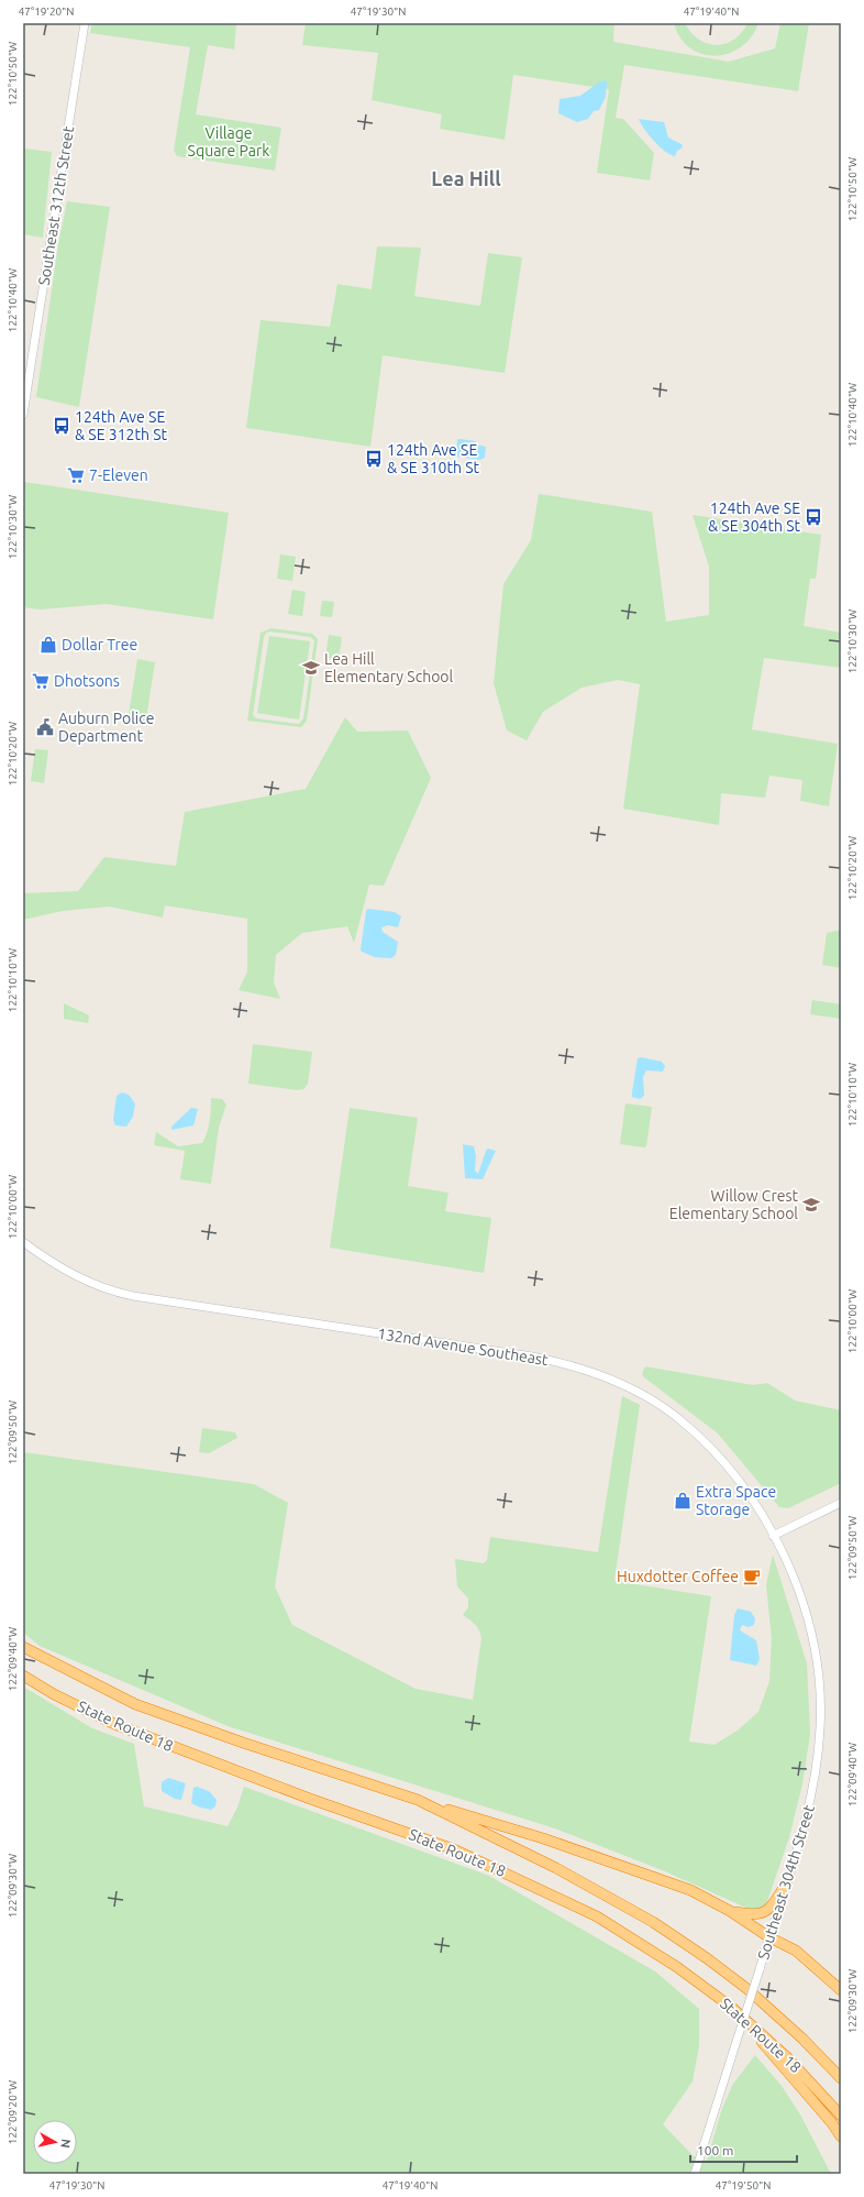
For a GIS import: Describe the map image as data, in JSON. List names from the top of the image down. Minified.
{"streets":{"highway":["State Route 18"],"main road":["Southeast 312th Street","132nd Avenue Southeast","Southeast 304th Street"]},"crossings":[["132nd Avenue Southeast","Southeast 304th Street"]],"districts":["Lea Hill"],"parks":["Village Square Park"],"places":{"bus stop":["124th Ave SE & SE 312th St","124th Ave SE & SE 310th St","124th Ave SE & SE 304th St"],"supermarket":["7-Eleven","Dhotsons"],"shop":["Dollar Tree","Extra Space Storage"],"school or university":["Lea Hill Elementary School","Willow Crest Elementary School"],"public building":["Auburn Police Department"],"cafe":["Huxdotter Coffee"]},"scale_bar":"100 m","north":"right","coordinates":["47°19'20\"N","47°19'30\"N","47°19'40\"N","122°10'50\"W","122°10'40\"W","122°10'30\"W","122°10'20\"W","122°10'10\"W","122°10'00\"W","122°09'50\"W","122°09'40\"W","122°09'30\"W","122°09'20\"W","47°19'50\"N"]}
